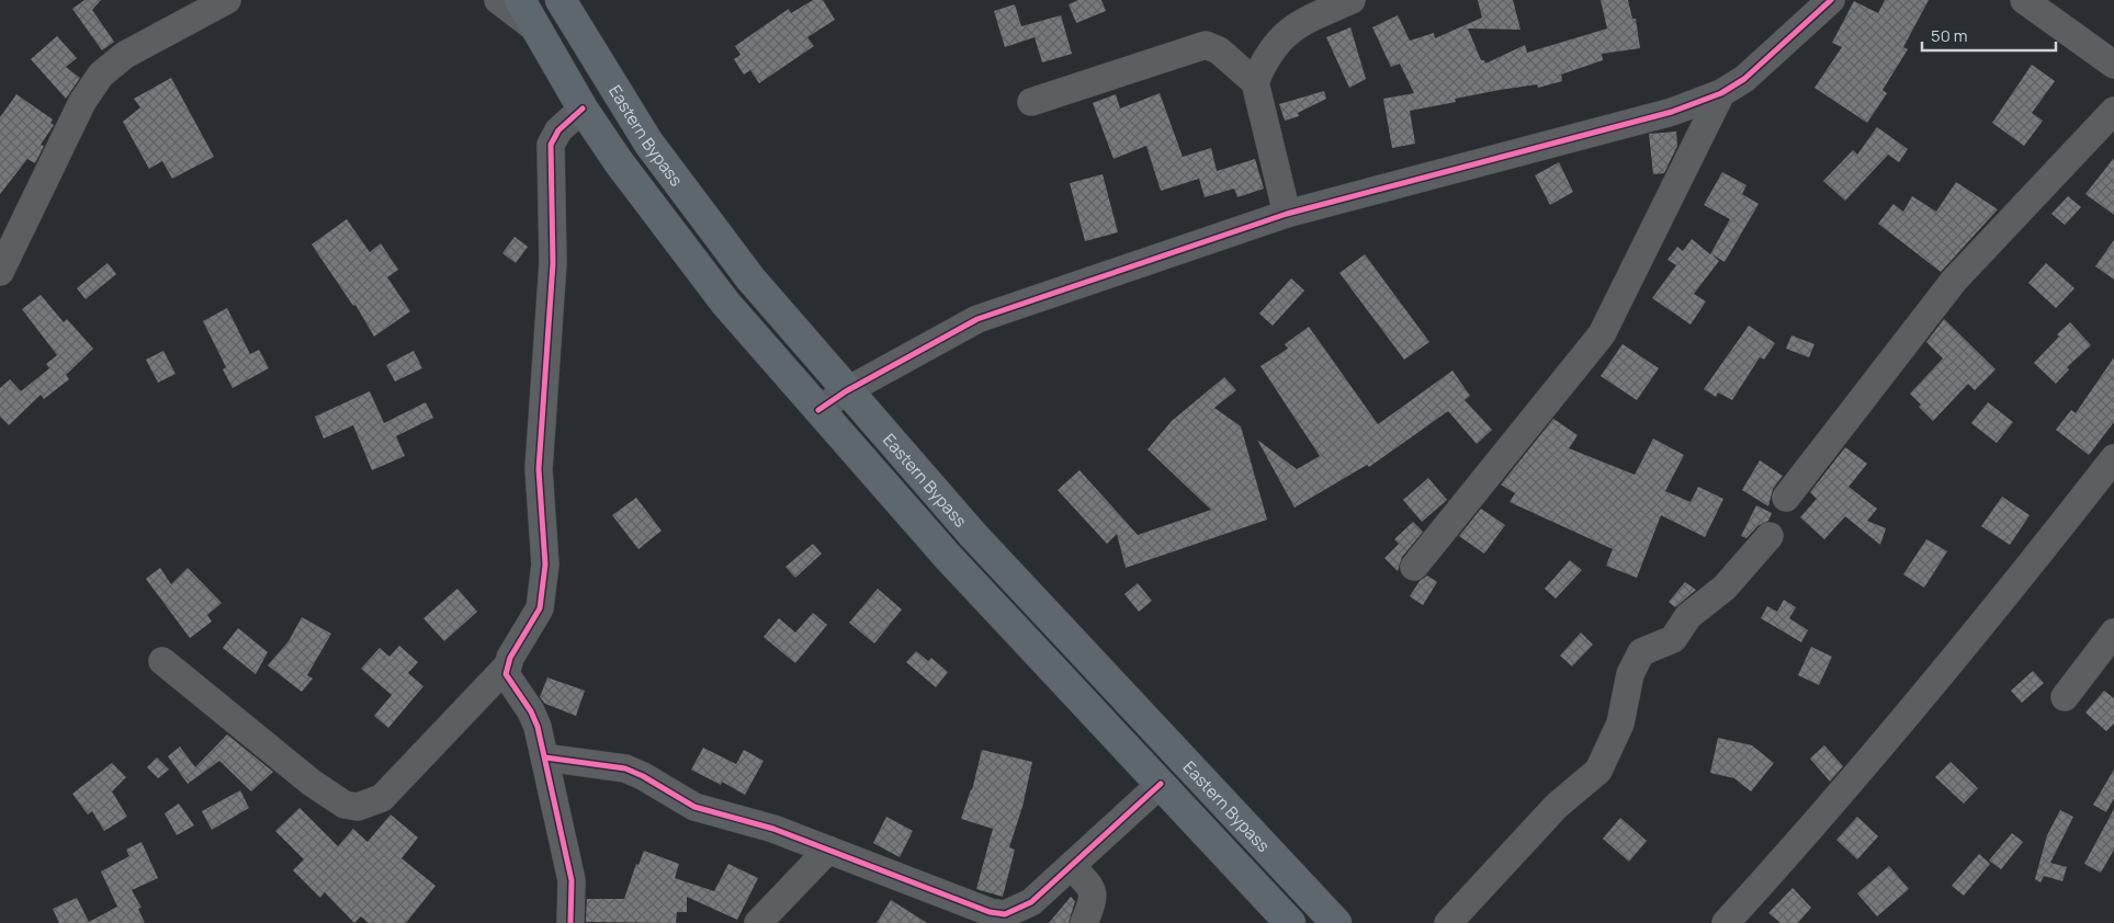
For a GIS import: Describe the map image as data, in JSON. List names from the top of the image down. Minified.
{"streets":{"main road":["Eastern Bypass"]},"scale_bar":"50 m"}
